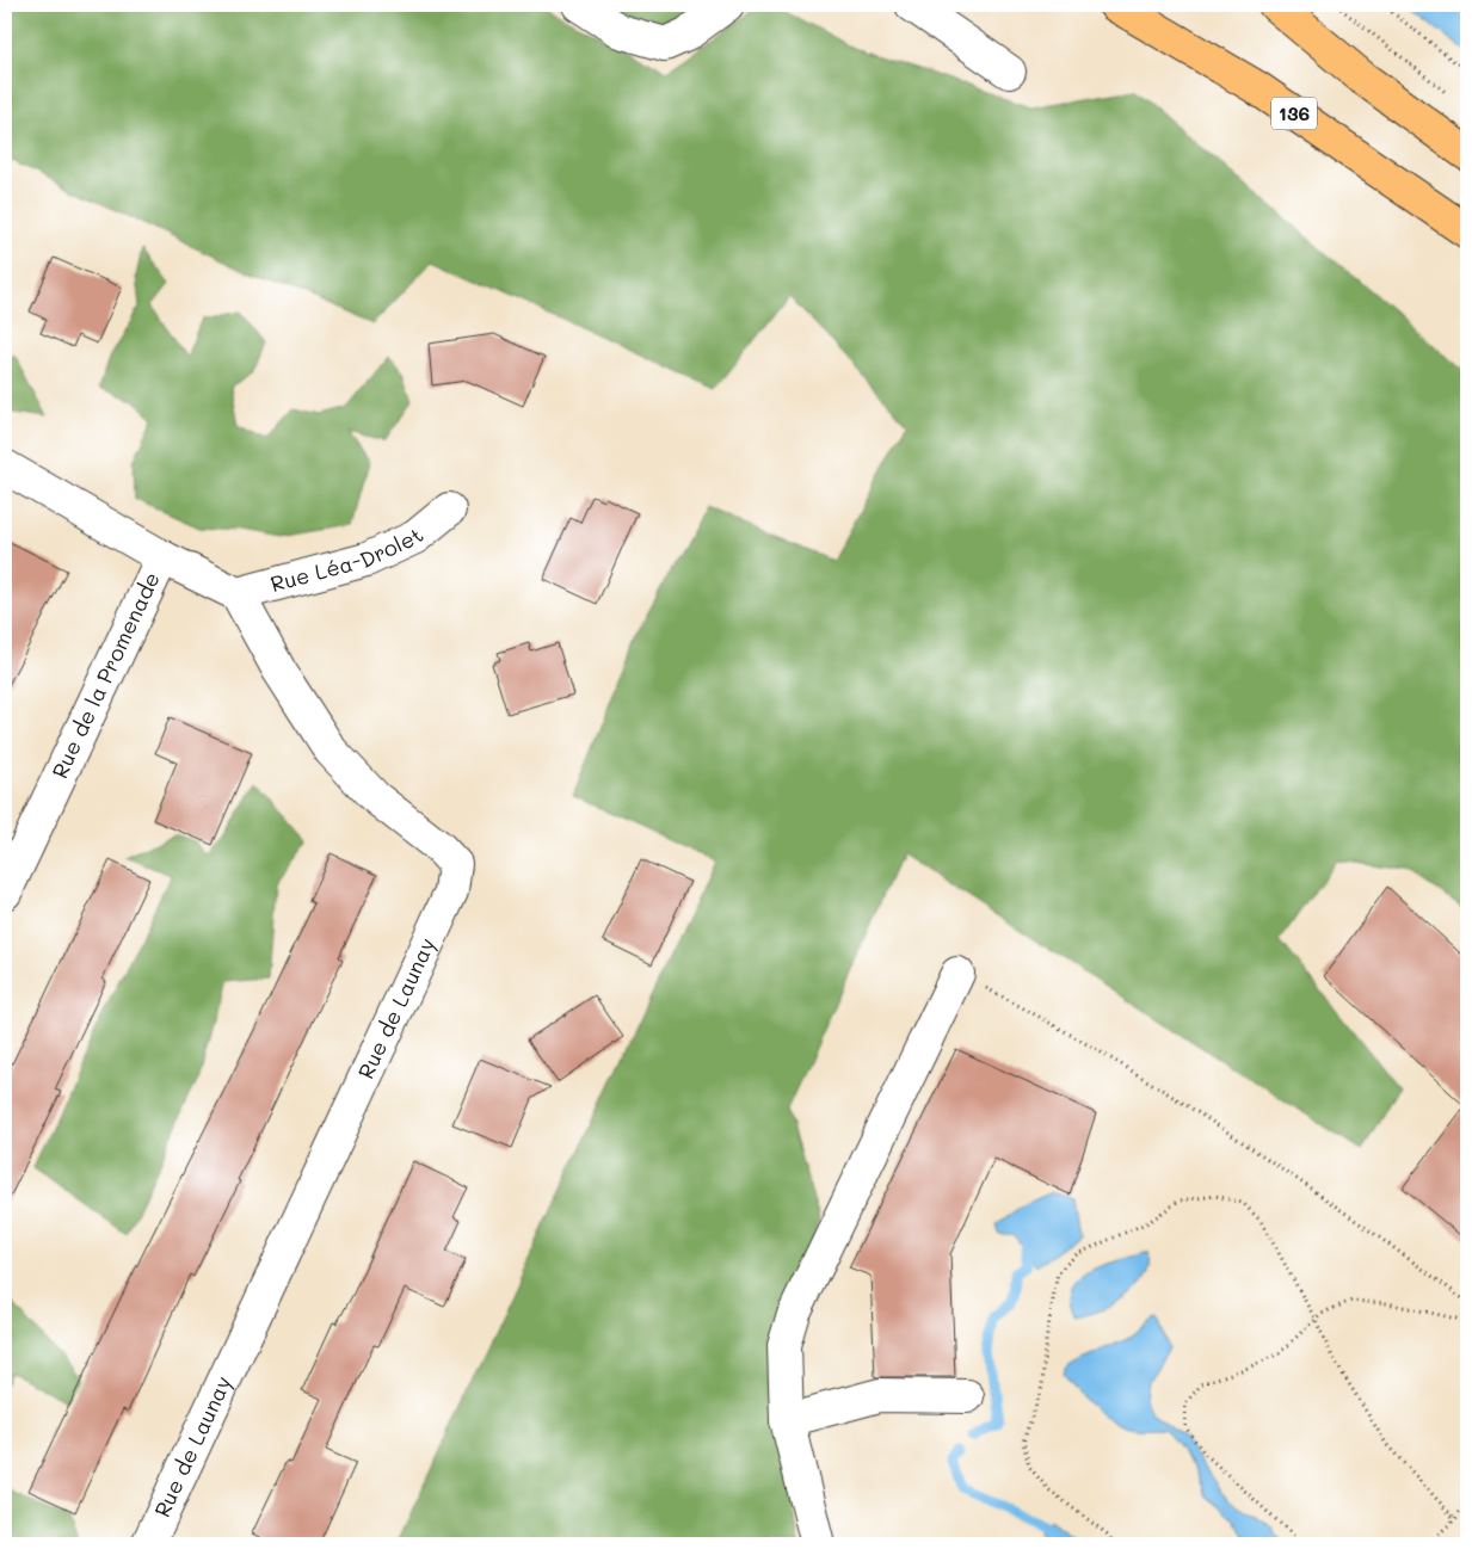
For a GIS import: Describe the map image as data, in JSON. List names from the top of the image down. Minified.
{"streets":{"main road":["136"],"street":["Rue Léa-Drolet","Rue de la Promenade","Rue de Launay"]},"crossings":[["Rue Léa-Drolet","Rue de Launay"]]}
